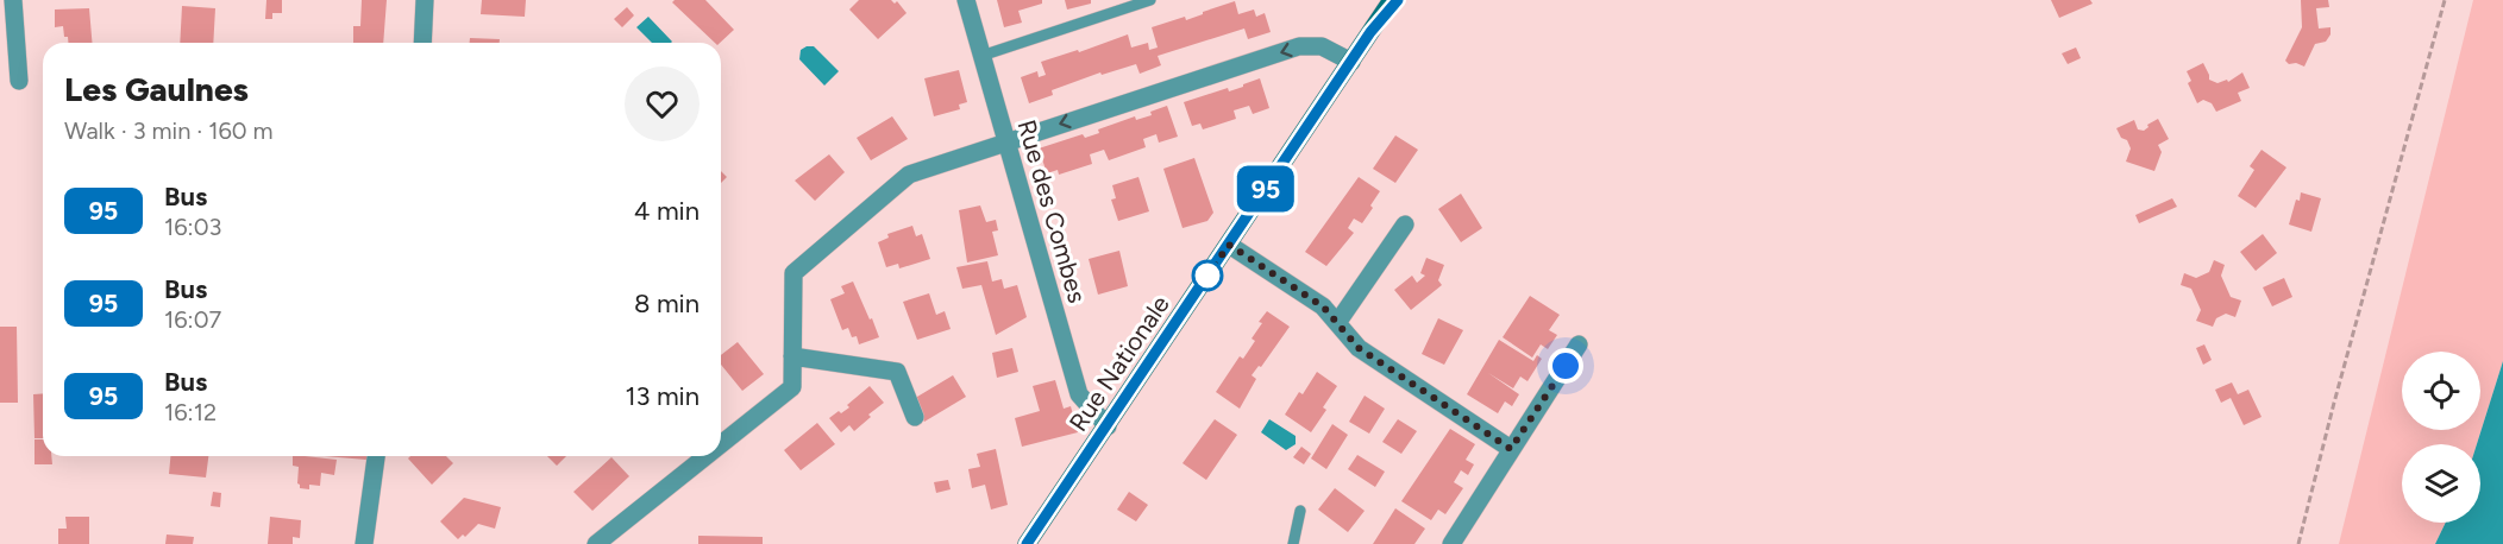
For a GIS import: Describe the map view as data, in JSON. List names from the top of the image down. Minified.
{"streets":{"main road":["Rue Nationale"],"street":["Rue des Combes"]},"crossings":[["Rue des Combes","Rue Nationale"]],"lines":["bus line 95"],"page":{"on_map":"95","heading":["Les Gaulnes","Walk · 3 min · 160 m"],"list":[{"mark":"95","name":"Bus","note":"16:03","value":"4 min"},{"mark":"95","name":"Bus","note":"16:07","value":"8 min"},{"mark":"95","name":"Bus","note":"16:12","value":"13 min"}]}}
